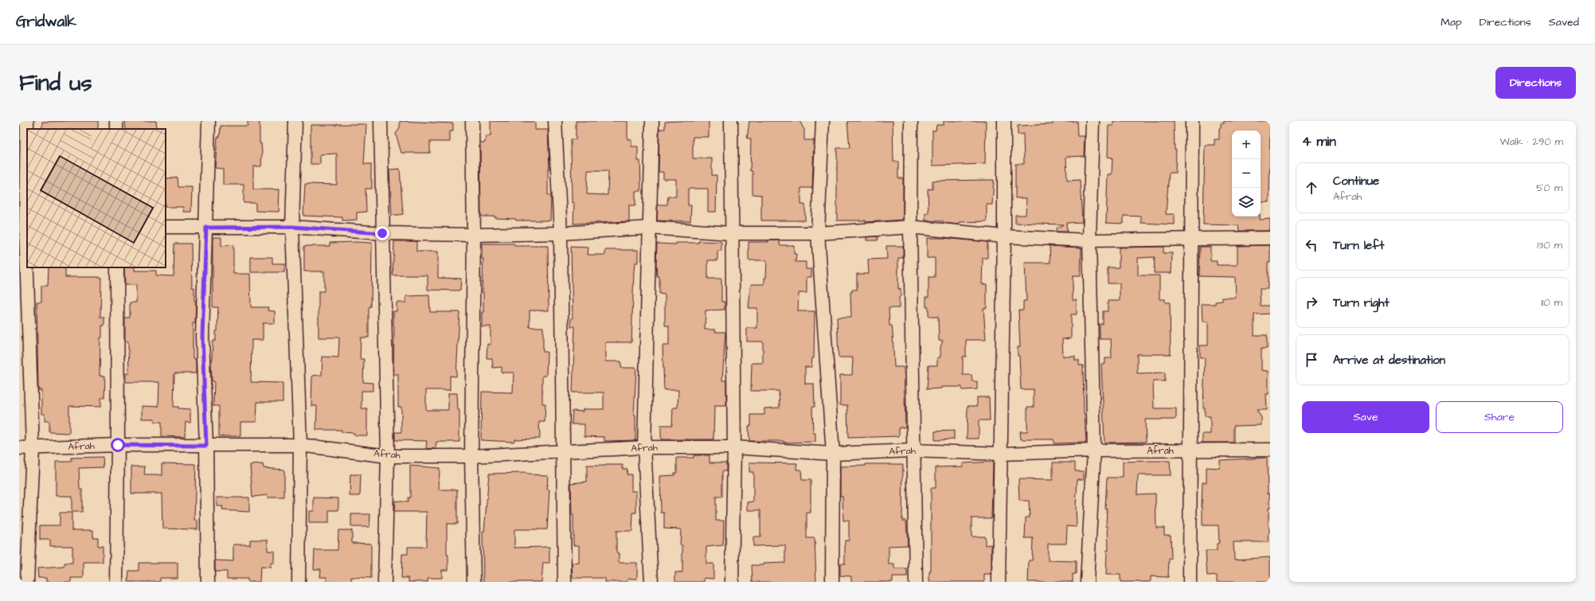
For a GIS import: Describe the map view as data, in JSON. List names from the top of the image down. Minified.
{"streets":{"street":["Afrah"]},"page":{"header":"Gridwalk","nav":["Map","Directions","Saved"],"buttons":["Directions",["Save","Share"]],"title":"Find us","heading":["4 min","Walk · 290 m"],"map_buttons":["+","−"],"list":[["Continue","Afrah","50 m"],["Turn left","130 m"],["Turn right","110 m"],"Arrive at destination"]}}
